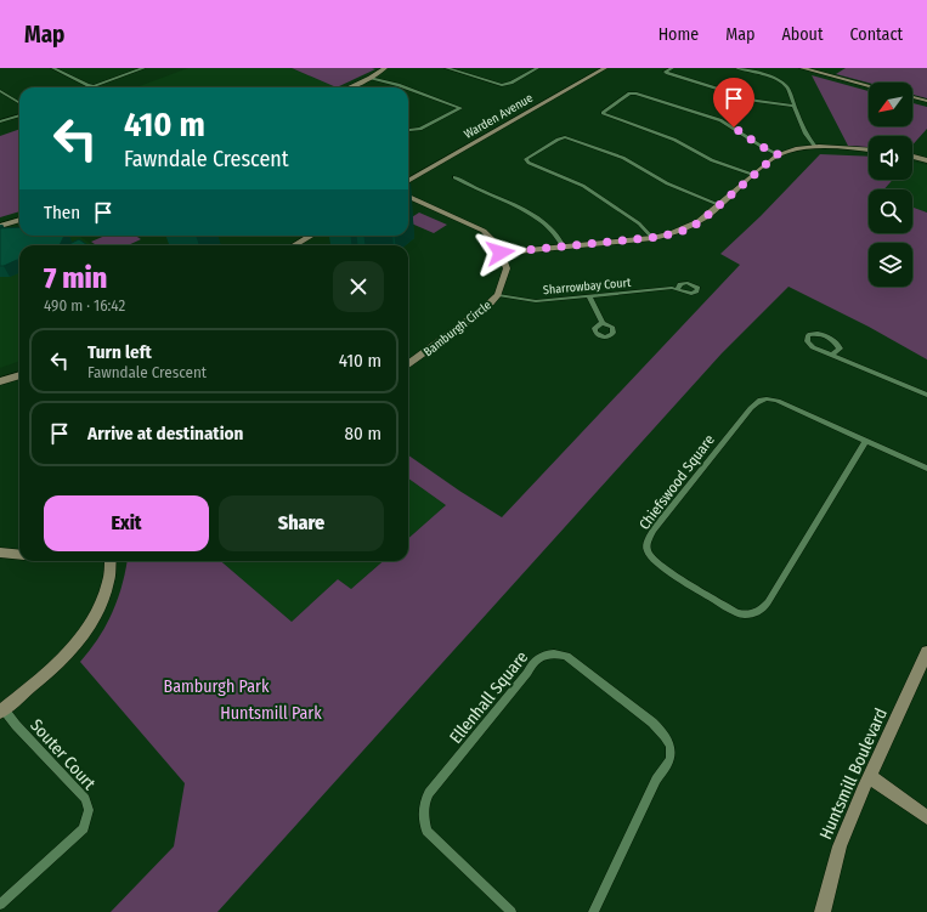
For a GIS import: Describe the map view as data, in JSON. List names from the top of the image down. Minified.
{"streets":{"street":["Warden Avenue","Sharrowbay Court","Bamburgh Circle","Chiefswood Square","Ellenhall Square","Souter Court","Huntsmill Boulevard"]},"crossings":[["Sharrowbay Court","Bamburgh Circle"]],"parks":["Bamburgh Park","Huntsmill Park"],"north":"bottom left","page":{"header":"Map","nav":["Home","Map","About","Contact"],"turn":["410 m","Fawndale Crescent"],"then":"Then","heading":["7 min","490 m · 16:42"],"list":[{"name":"Turn left","note":"Fawndale Crescent","value":"410 m"},{"name":"Arrive at destination","value":"80 m"}],"buttons":["Exit","Share"]}}
